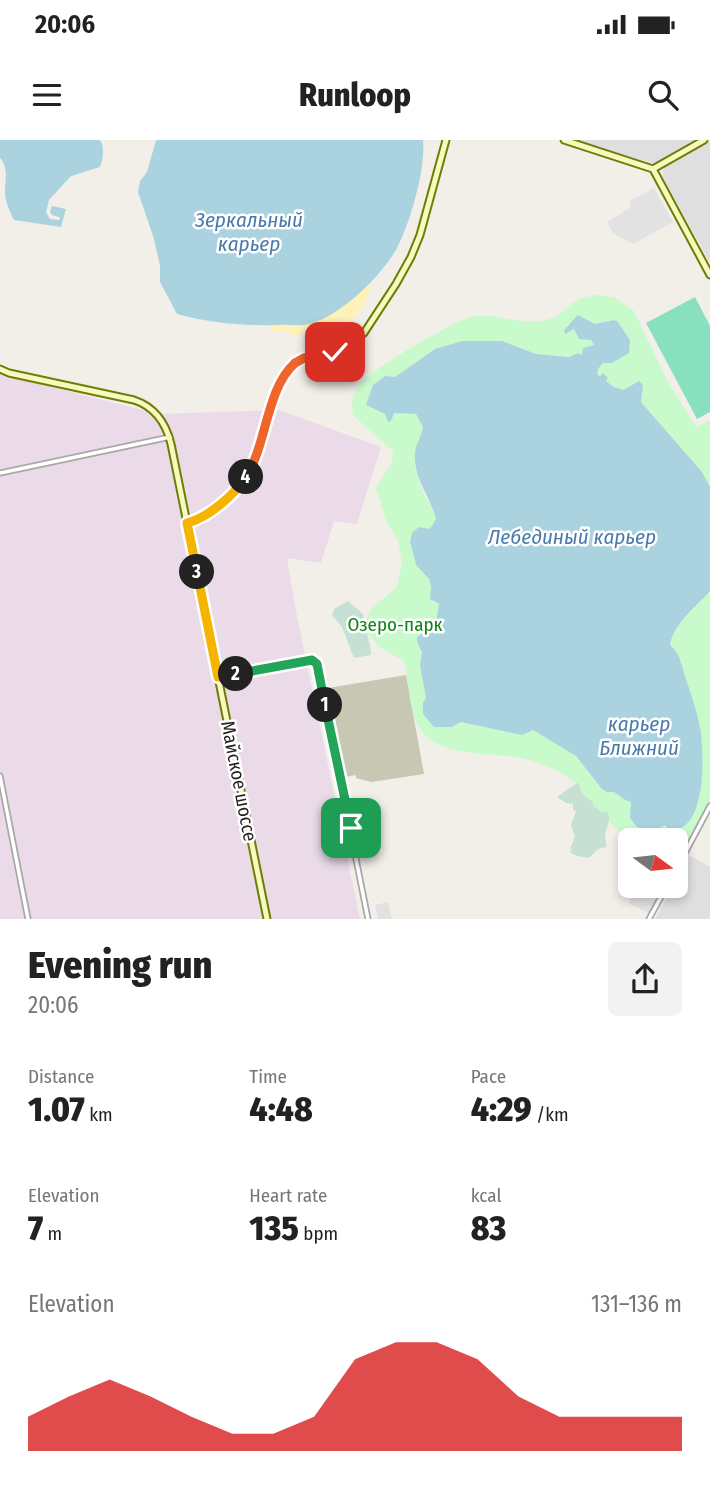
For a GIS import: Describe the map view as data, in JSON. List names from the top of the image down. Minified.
{"streets":{"street":["Майское шоссе"]},"water":["Зеркальный карьер","Лебединый карьер","карьер Ближний"],"parks":["Озеро-парк"],"north":"right","page":{"status":"20:06","header":"Runloop","pins":["4","3","2","1"],"heading":["Evening run","20:06"],"stats":[["Distance","1.07 km"],["Time","4:48"],["Pace","4:29 /km"],["Elevation","7 m"],["Heart rate","135 bpm"],["kcal","83"]],"chart":["Elevation","131–136 m"]}}
